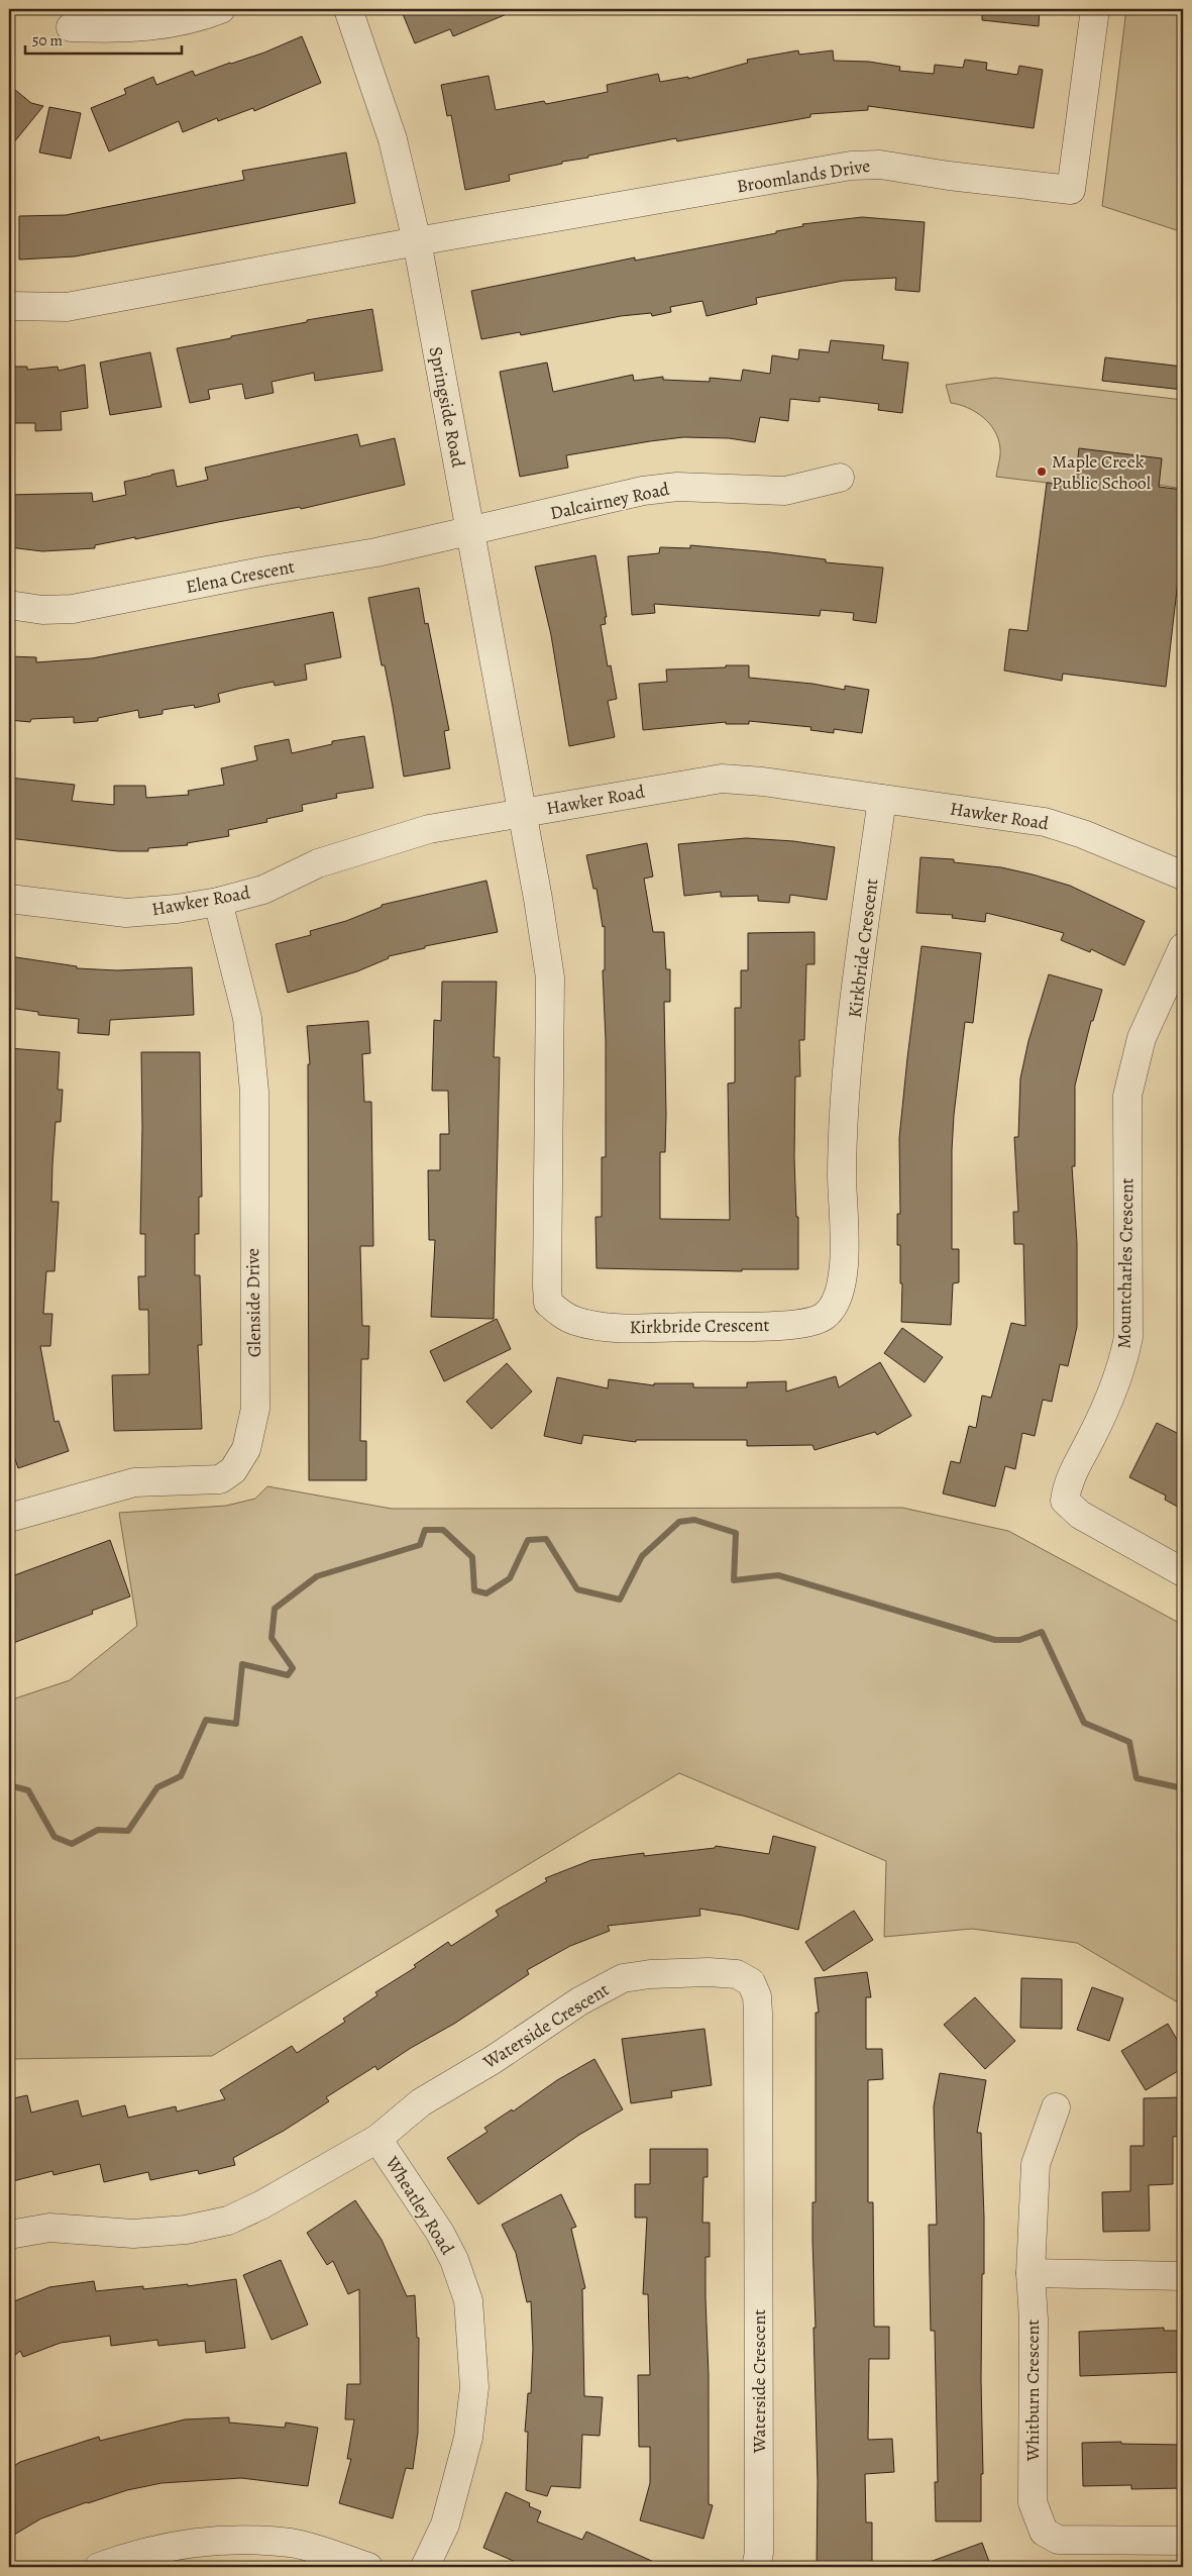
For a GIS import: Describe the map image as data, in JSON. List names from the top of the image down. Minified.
{"streets":{"street":["Broomlands Drive","Springside Road","Dalcairney Road","Elena Crescent","Hawker Road","Kirkbride Crescent","Mountcharles Crescent","Glenside Drive","Waterside Crescent","Wheatley Road","Whitburn Crescent"]},"crossings":[["Broomlands Drive","Springside Road"],["Springside Road","Dalcairney Road"],["Springside Road","Elena Crescent"],["Springside Road","Hawker Road"],["Springside Road","Kirkbride Crescent"],["Dalcairney Road","Elena Crescent"],["Hawker Road","Kirkbride Crescent"],["Hawker Road","Glenside Drive"],["Waterside Crescent","Wheatley Road"]],"places":["Maple Creek Public School"],"scale_bar":"50 m"}
